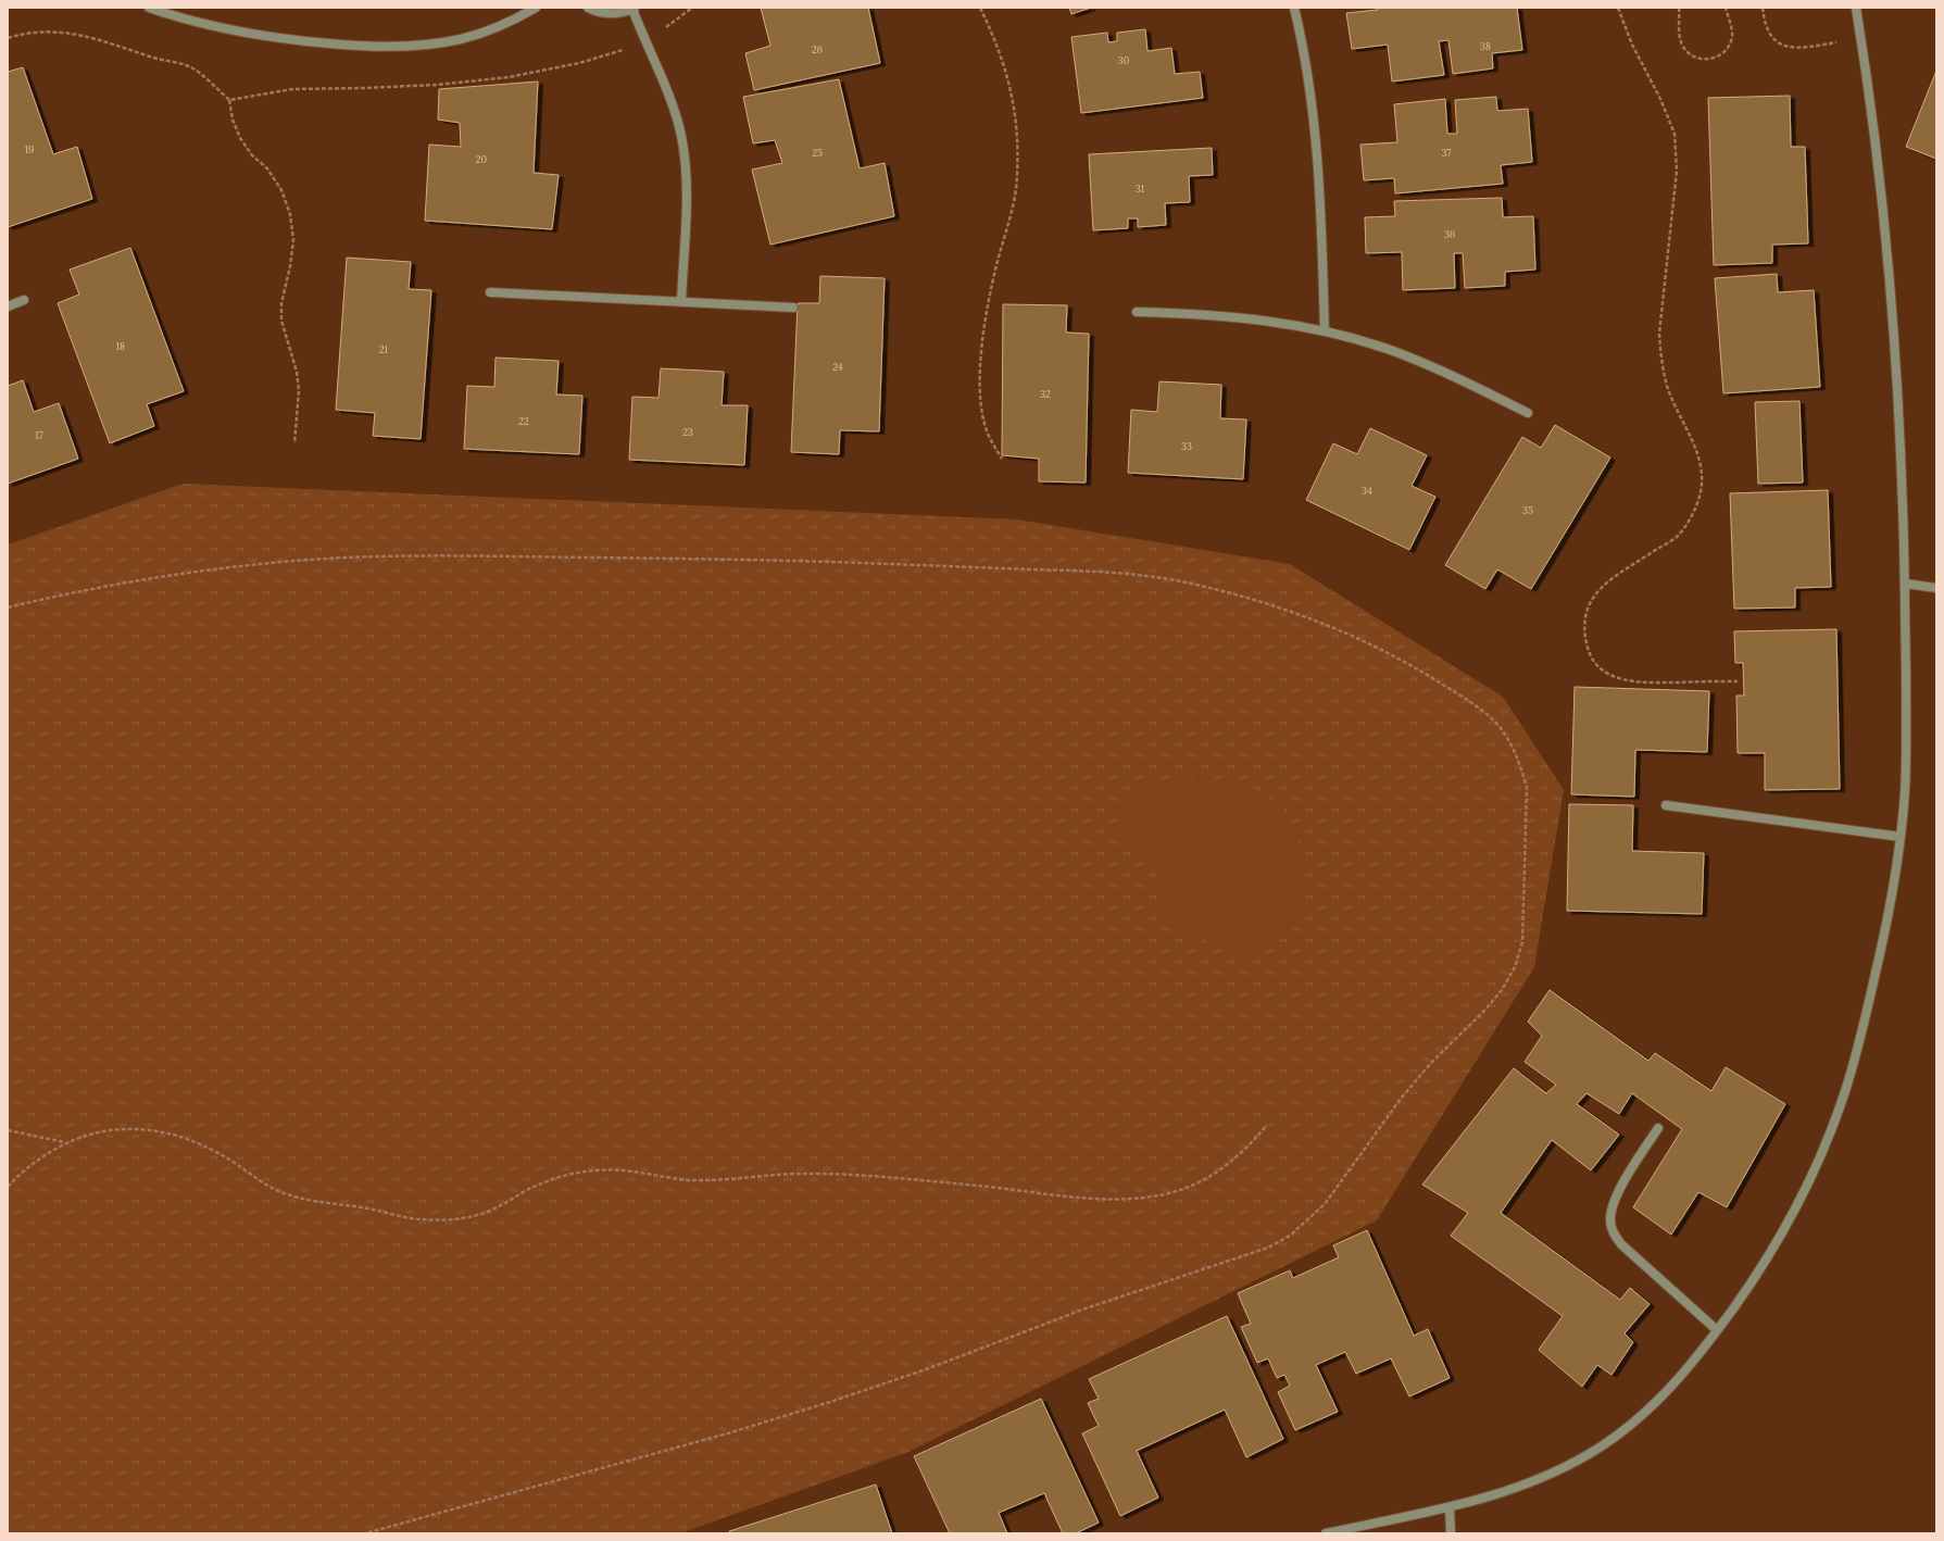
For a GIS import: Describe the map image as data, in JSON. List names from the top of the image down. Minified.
{"house_numbers":["38","26","30","19","25","37","20","31","36","18","21","24","32","22","23","17","33","34","35"]}
